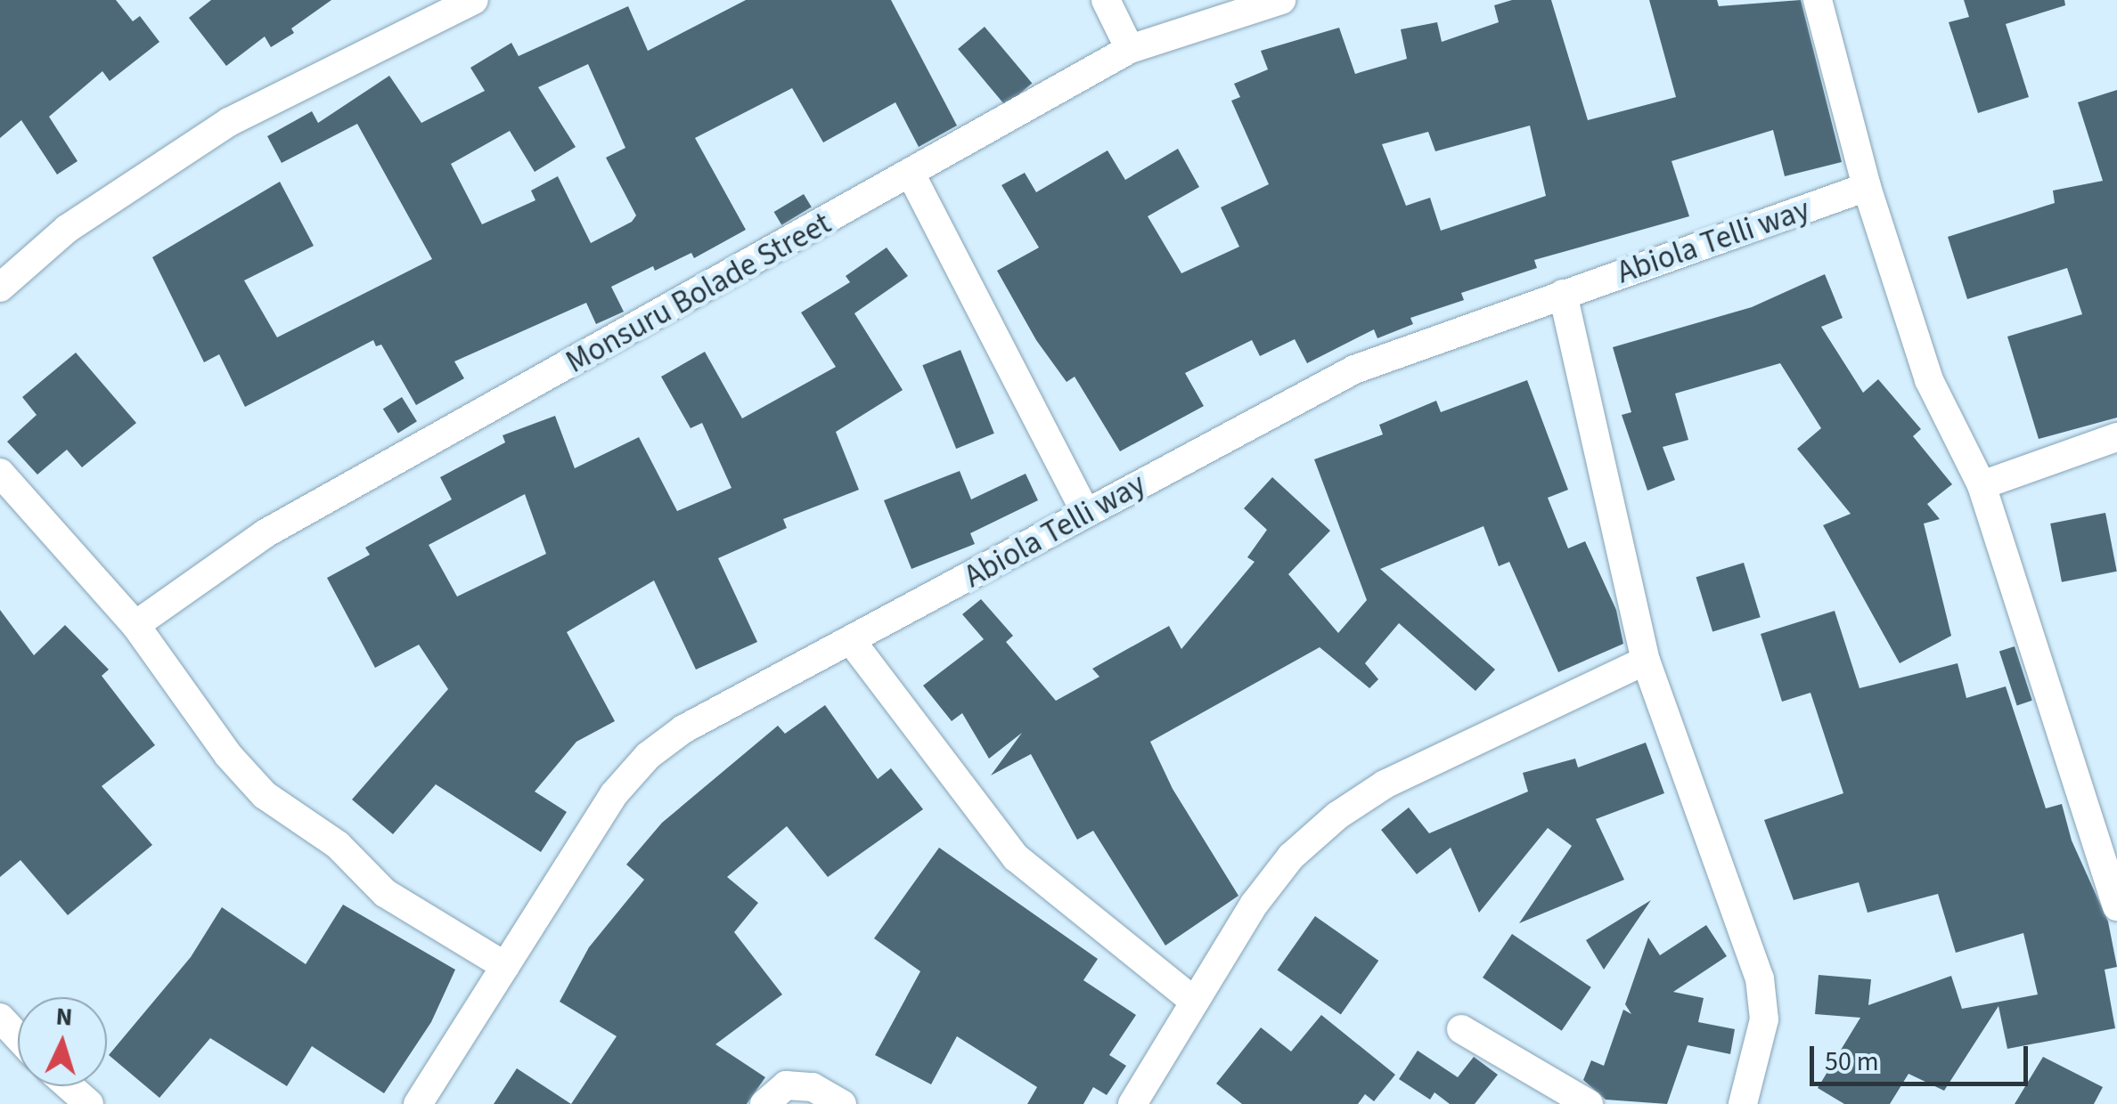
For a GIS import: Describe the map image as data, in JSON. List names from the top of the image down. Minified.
{"streets":{"street":["Abiola Telli way","Monsuru Bolade Street"]},"scale_bar":"50 m","north":"top"}
